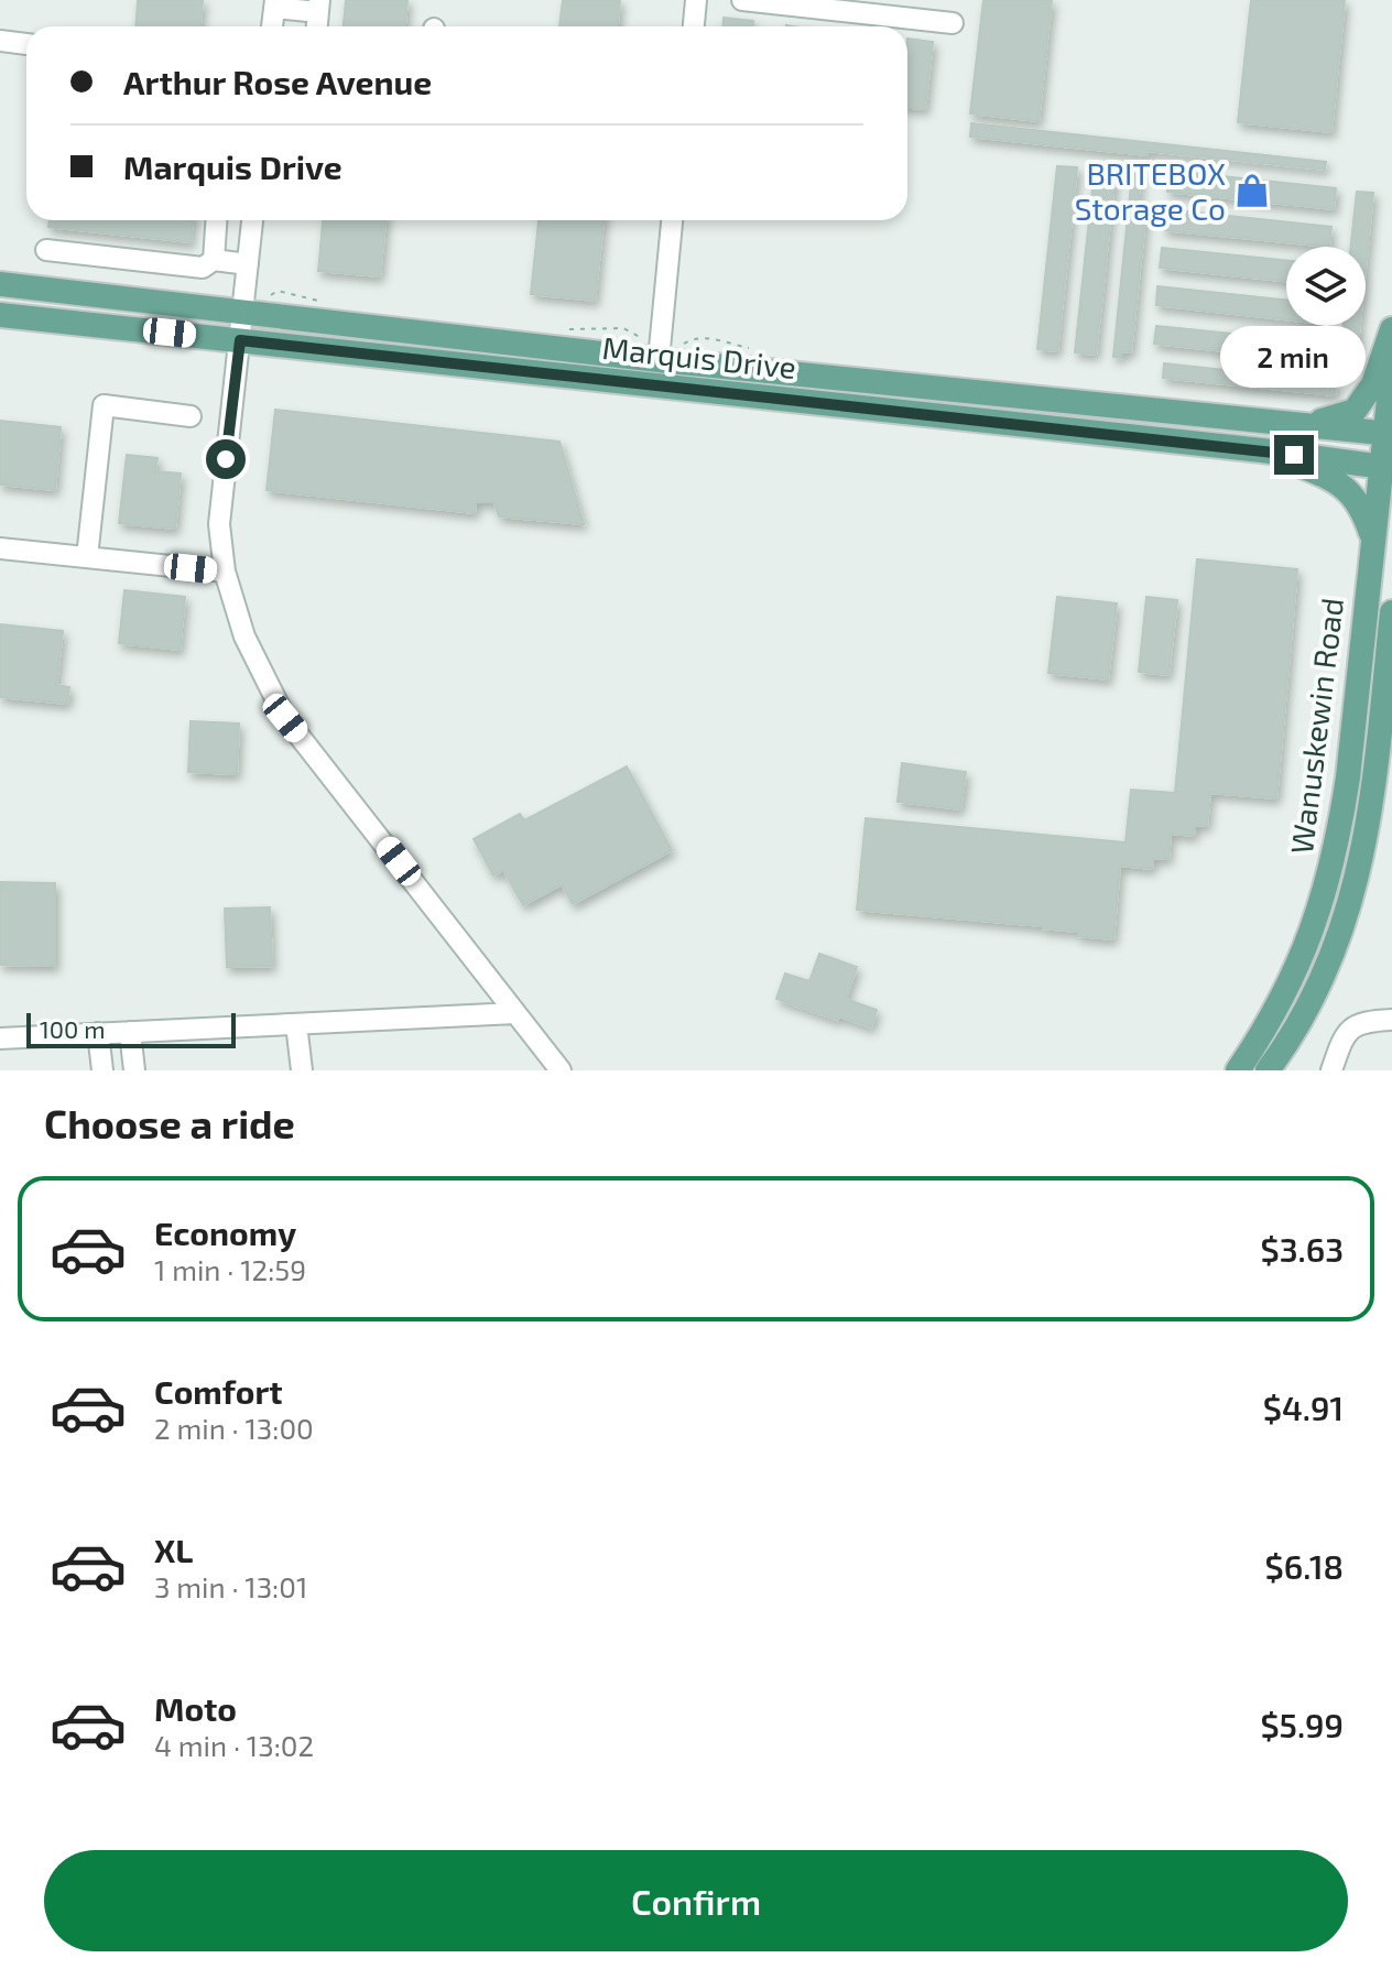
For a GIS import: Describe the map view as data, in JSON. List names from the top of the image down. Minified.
{"streets":{"main road":["Marquis Drive","Wanuskewin Road"]},"crossings":[["Marquis Drive","Wanuskewin Road"]],"places":{"shop":["BRITEBOX Storage Co"]},"scale_bar":"100 m","page":{"banner":["Arthur Rose Avenue","Marquis Drive"],"bubble":"2 min","scale":"100 m","heading":"Choose a ride","list":[{"name":"Economy","note":"1 min · 12:59","value":"$3.63"},{"name":"Comfort","note":"2 min · 13:00","value":"$4.91"},{"name":"XL","note":"3 min · 13:01","value":"$6.18"},{"name":"Moto","note":"4 min · 13:02","value":"$5.99"}],"buttons":"Confirm"}}
